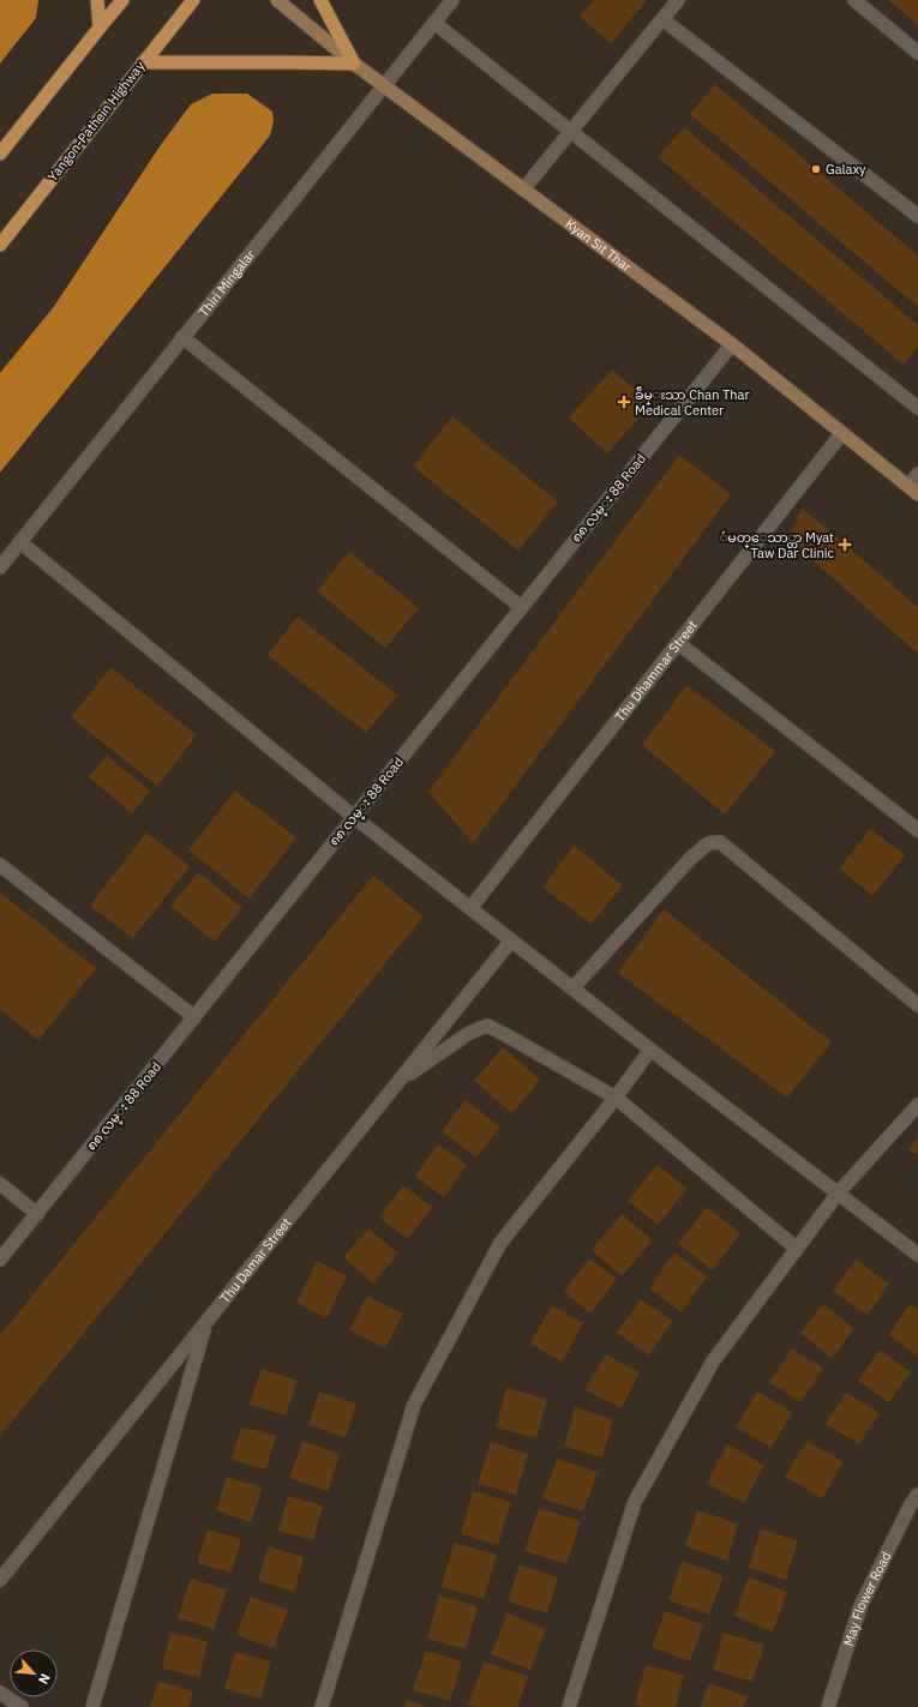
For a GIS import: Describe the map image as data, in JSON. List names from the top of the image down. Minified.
{"streets":{"main road":["Yangon-Pathein Highway","Kyan Sit Thar"],"street":["Thiri Mingalar","၈၈ လမ္း 88 Road","Thu Dhammar Street","Thu Damar Street","May Flower Road"]},"crossings":[["Kyan Sit Thar","Thiri Mingalar"],["Kyan Sit Thar","၈၈ လမ္း 88 Road"],["Kyan Sit Thar","Thu Dhammar Street"]],"places":{"other":["Galaxy"],"health":["ခဵမ္းသာ Chan Thar Medical Center","ဴမတ္ေသာ္တာ Myat Taw Dar Clinic"]},"north":"bottom right"}
